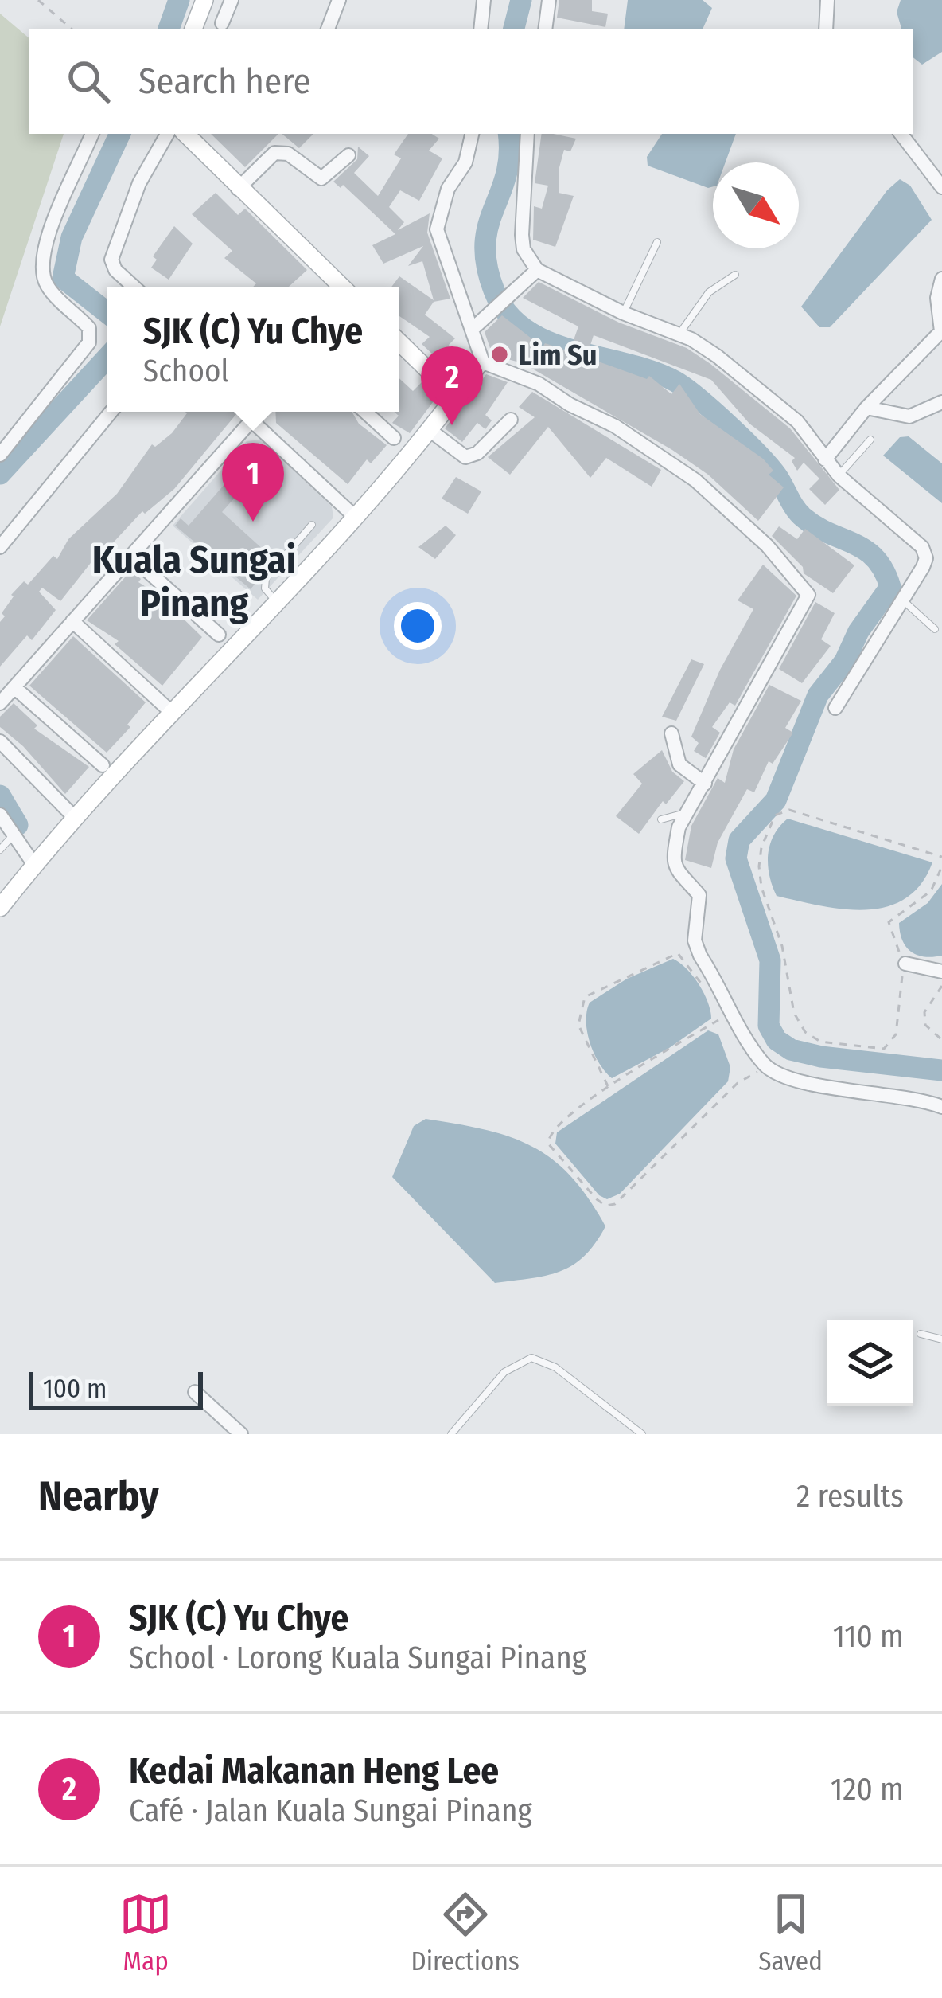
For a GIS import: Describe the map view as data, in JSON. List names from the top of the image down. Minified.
{"districts":["Kuala Sungai Pinang"],"places":["Lim Su"],"scale_bar":"100 m","north":"bottom right","page":{"search":"Search here","popup":["SJK (C) Yu Chye","School"],"pins":["2","1"],"scale":"100 m","heading":["Nearby","2 results"],"list":[{"mark":"1","name":"SJK (C) Yu Chye","note":"School · Lorong Kuala Sungai Pinang","value":"110 m"},{"mark":"2","name":"Kedai Makanan Heng Lee","note":"Café · Jalan Kuala Sungai Pinang","value":"120 m"}],"nav":["Map","Directions","Saved"]}}
